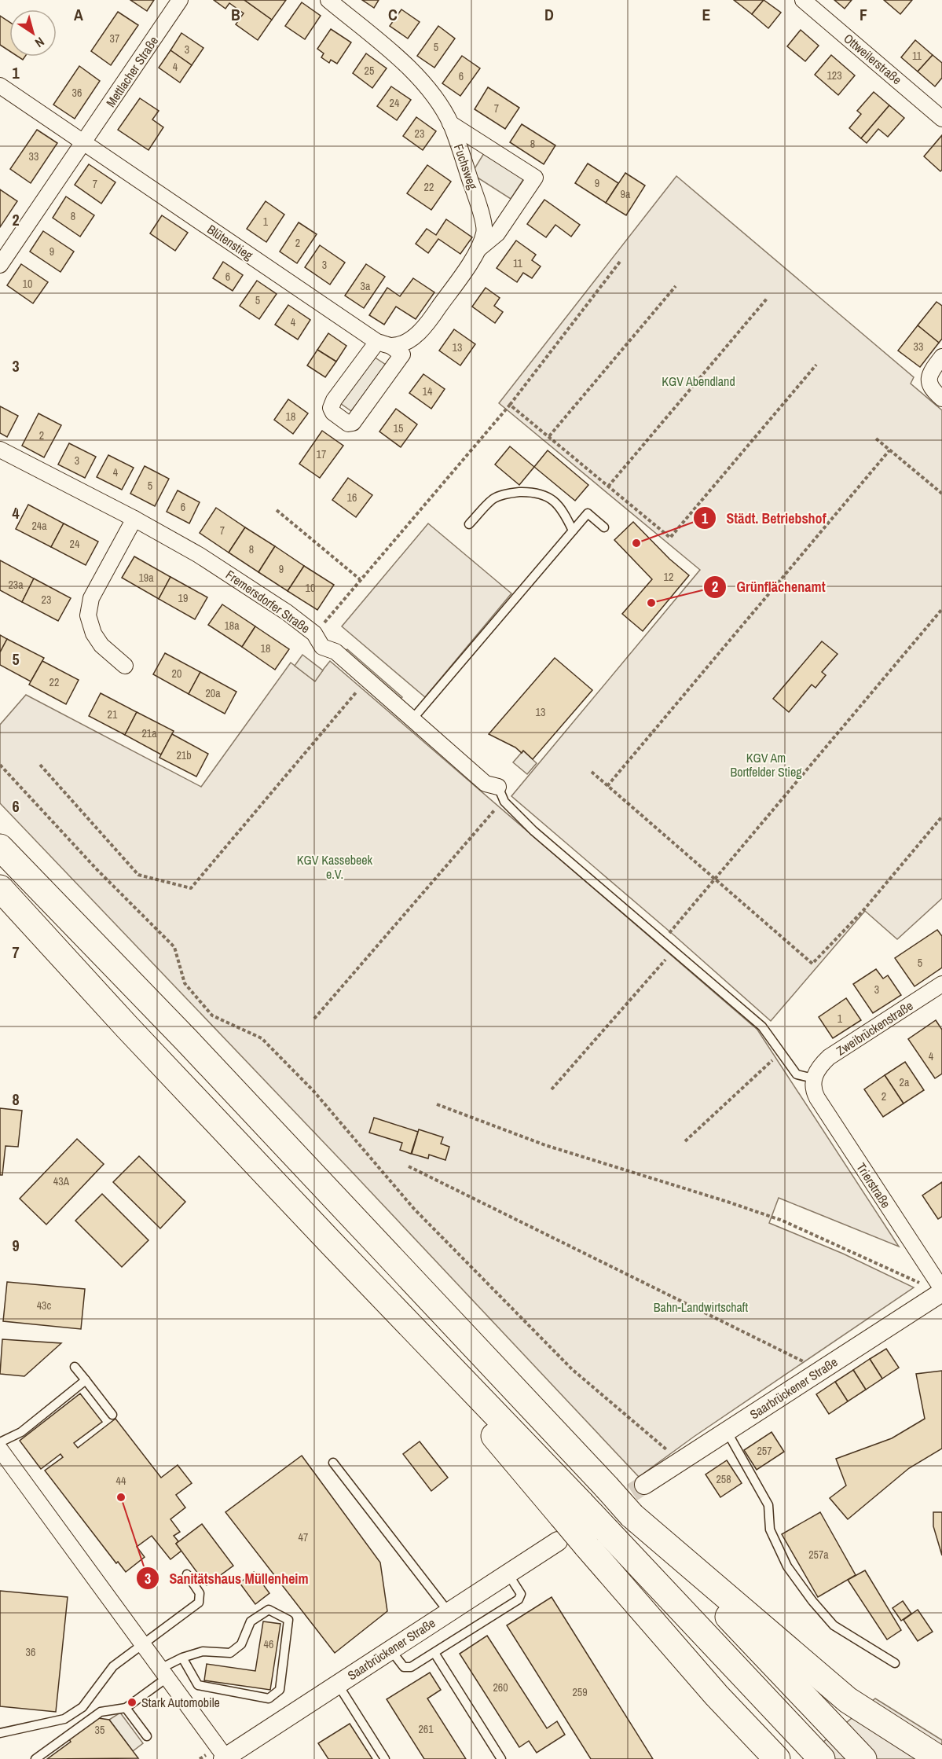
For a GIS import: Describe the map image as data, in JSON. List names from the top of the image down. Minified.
{"streets":{"street":["Ottweilerstraße","Mettlacher Straße","Fuchsweg","Blütenstieg","Fremersdorfer Straße","Zweibrückenstraße","Trierstraße","Saarbrückener Straße"]},"crossings":[["Mettlacher Straße","Blütenstieg"],["Fuchsweg","Blütenstieg"],["Zweibrückenstraße","Trierstraße"],["Trierstraße","Saarbrückener Straße"]],"parks":["KGV Abendland","KGV Am Bortfelder Stieg","KGV Kassebeek e.V.","Bahn-Landwirtschaft"],"places":["Städt. Betriebshof","Grünflächenamt","Sanitätshaus Müllenheim","Stark Automobile"],"house_numbers":["37","5","3","11","4","25","123","6","36","24","7","23","8","33","9","7","22","9a","8","1","2","9","11","3","6","10","3a","5","4","33","13","14","18","15","2","17","3","4","5","16","6","24a","7","24","8","9","12","19a","23a","10","19","23","18a","18","20","22","20a","13","21","21a","21b","5","3","1","4","2a","2","43A","43c","257","258","44","47","257a","46","36","260","259","261","35"],"north":"bottom right","grid":{"columns":["A","B","C","D","E","F"],"rows":["1","2","3","4","5","6","7","8","9"]}}
